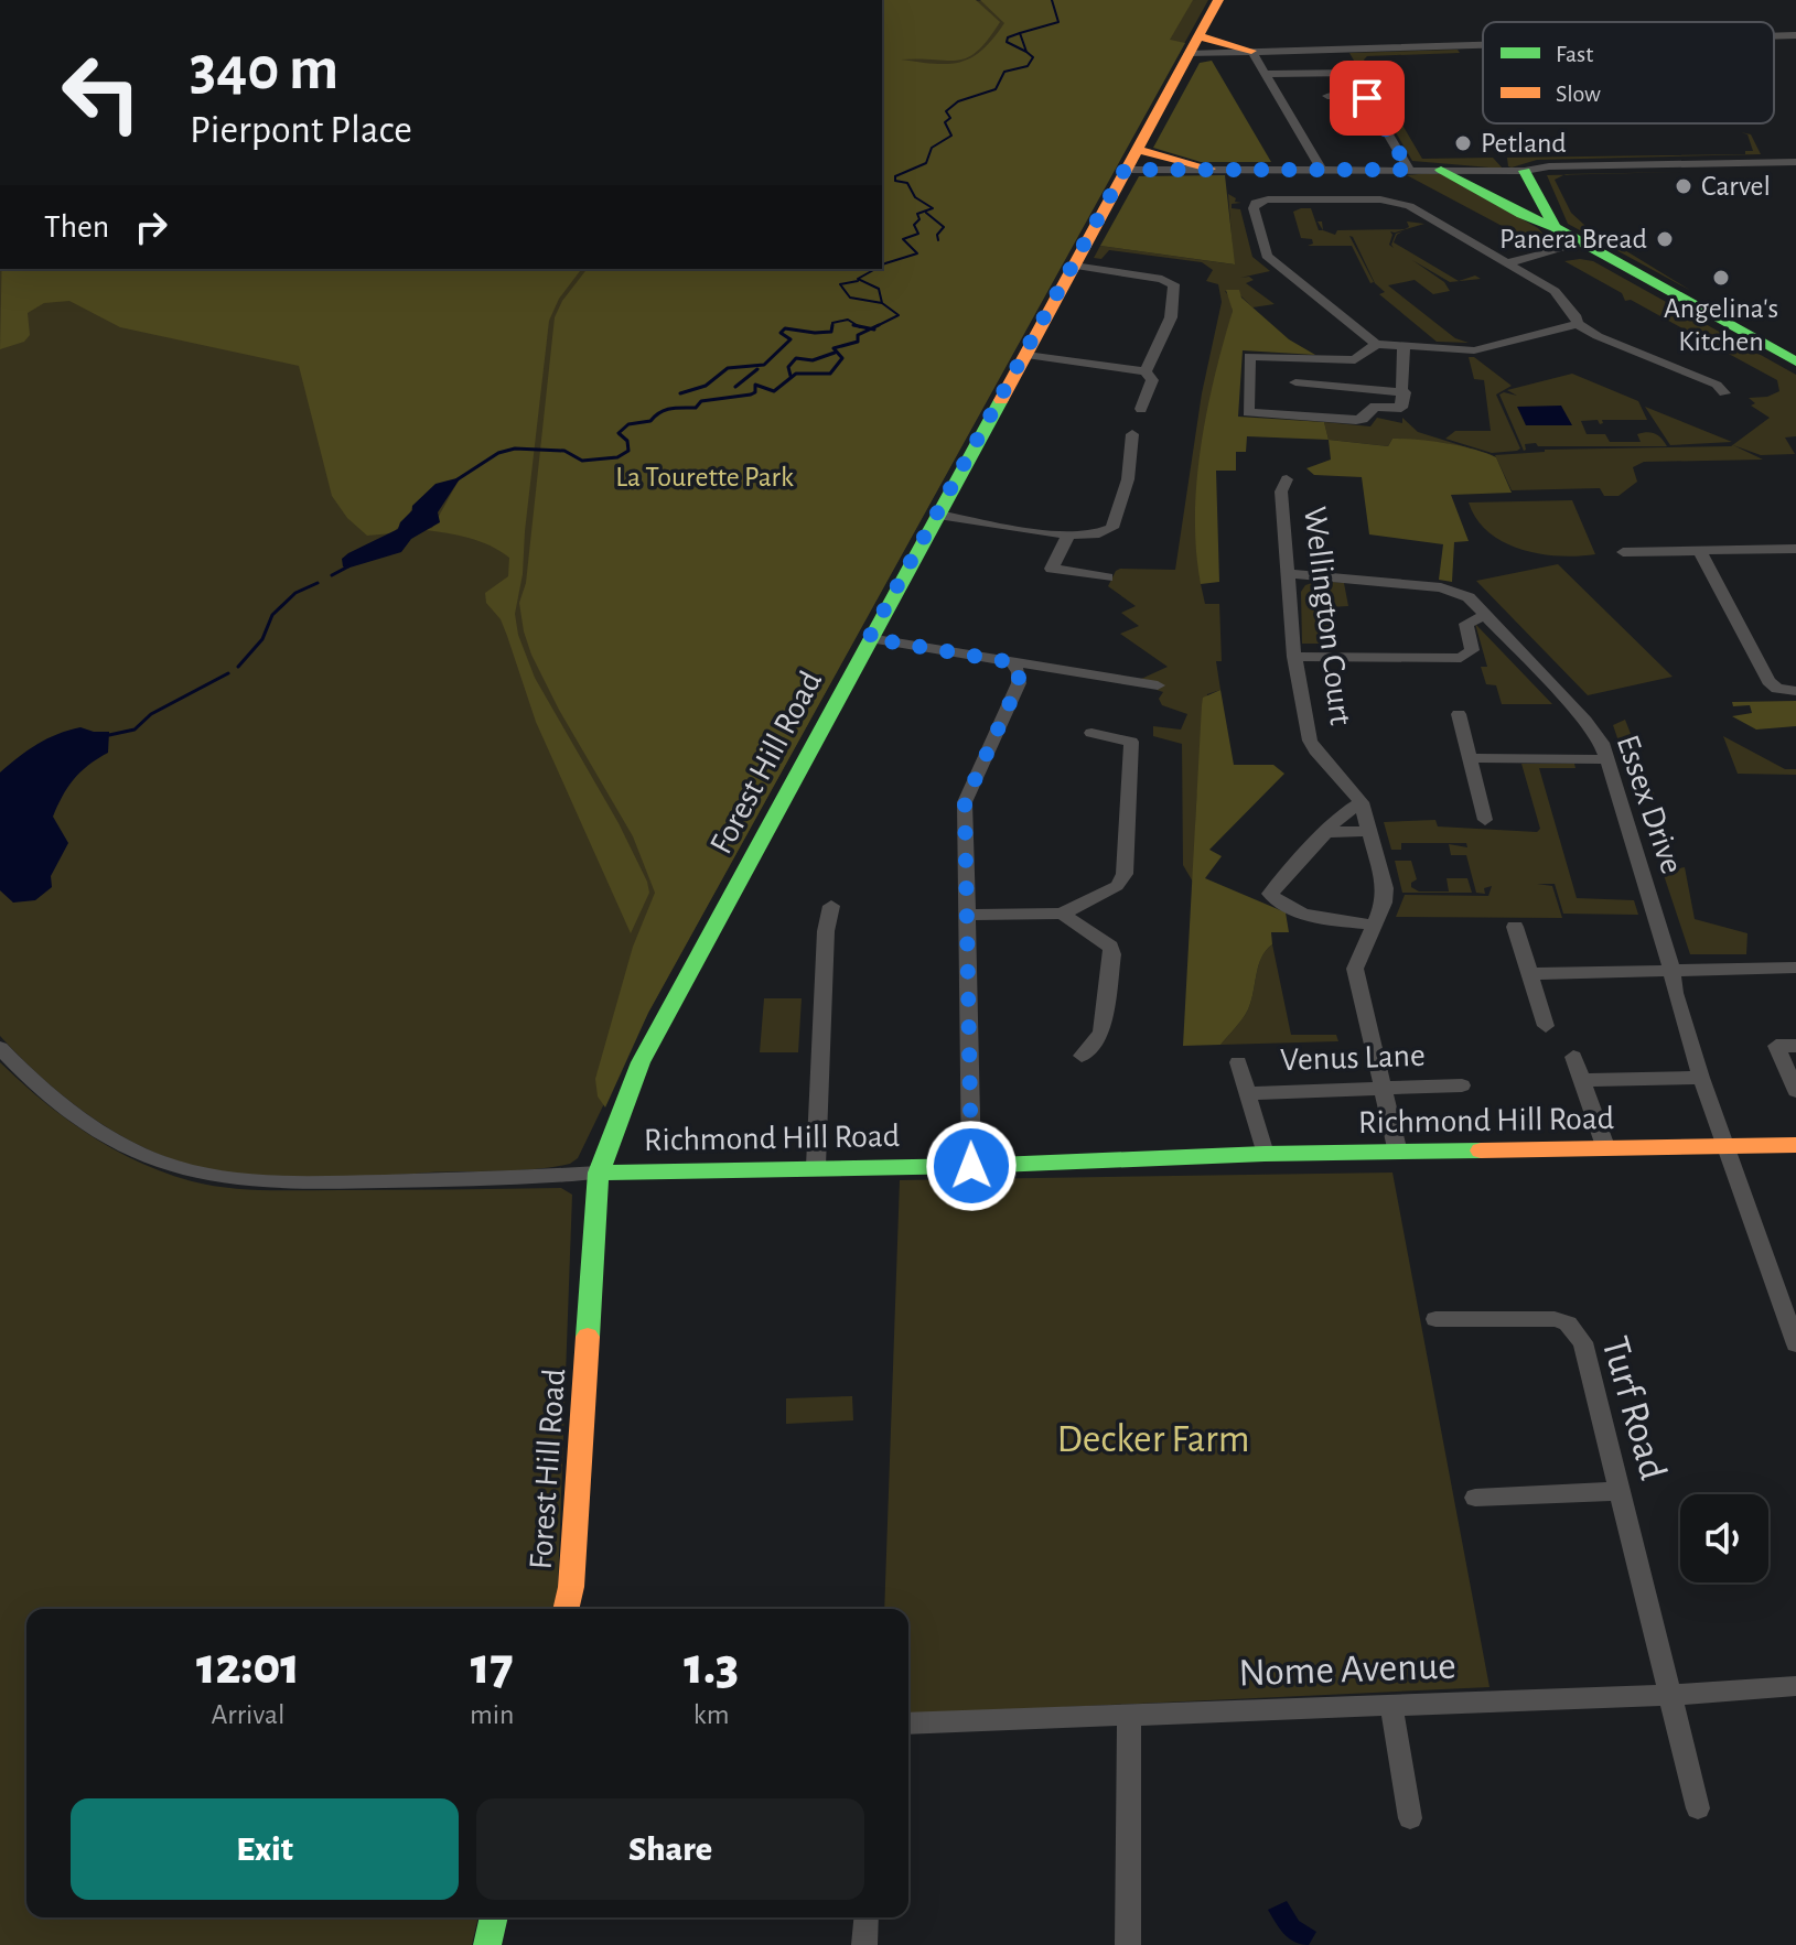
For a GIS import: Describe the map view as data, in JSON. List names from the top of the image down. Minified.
{"streets":{"street":["Wellington Court","Forest Hill Road","Essex Drive","Venus Lane","Richmond Hill Road","Turf Road","Nome Avenue"]},"crossings":[["Wellington Court","Essex Drive"],["Wellington Court","Venus Lane"],["Wellington Court","Richmond Hill Road"],["Forest Hill Road","Richmond Hill Road"],["Essex Drive","Richmond Hill Road"],["Venus Lane","Richmond Hill Road"],["Turf Road","Nome Avenue"]],"parks":["La Tourette Park","Decker Farm"],"places":["Petland","Carvel","Panera Bread","Angelina's Kitchen"],"legend":["Fast","Slow"],"page":{"turn":["340 m","Pierpont Place"],"then":"Then","eta":["12:01","Arrival","17","min","1.3","km"],"buttons":["Exit","Share"]}}
